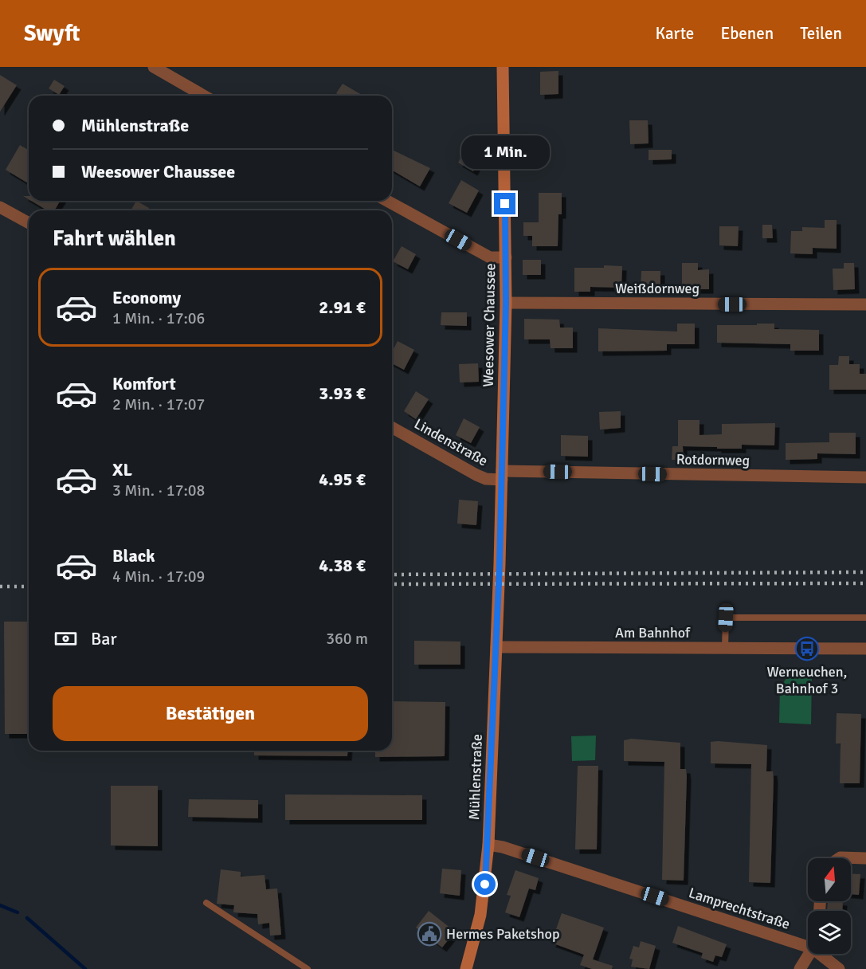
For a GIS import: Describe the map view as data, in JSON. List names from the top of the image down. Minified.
{"streets":{"main road":["Weesower Chaussee","Mühlenstraße"],"street":["Weißdornweg","Lindenstraße","Rotdornweg","Am Bahnhof","Lamprechtstraße"]},"crossings":[["Weißdornweg","Weesower Chaussee"],["Weesower Chaussee","Lindenstraße"],["Weesower Chaussee","Rotdornweg"],["Weesower Chaussee","Mühlenstraße"],["Lindenstraße","Rotdornweg"],["Am Bahnhof","Mühlenstraße"],["Mühlenstraße","Lamprechtstraße"]],"places":{"bus stop":["Werneuchen, Bahnhof 3"],"public building":["Hermes Paketshop"]},"north":"top","page":{"header":"Swyft","nav":["Karte","Ebenen","Teilen"],"banner":["Mühlenstraße","Weesower Chaussee"],"bubble":"1 Min.","heading":"Fahrt wählen","list":[{"name":"Economy","note":"1 Min. · 17:06","value":"2.91 €"},{"name":"Komfort","note":"2 Min. · 17:07","value":"3.93 €"},{"name":"XL","note":"3 Min. · 17:08","value":"4.95 €"},{"name":"Black","note":"4 Min. · 17:09","value":"4.38 €"}],"pay":["Bar","360 m"],"buttons":"Bestätigen"}}
